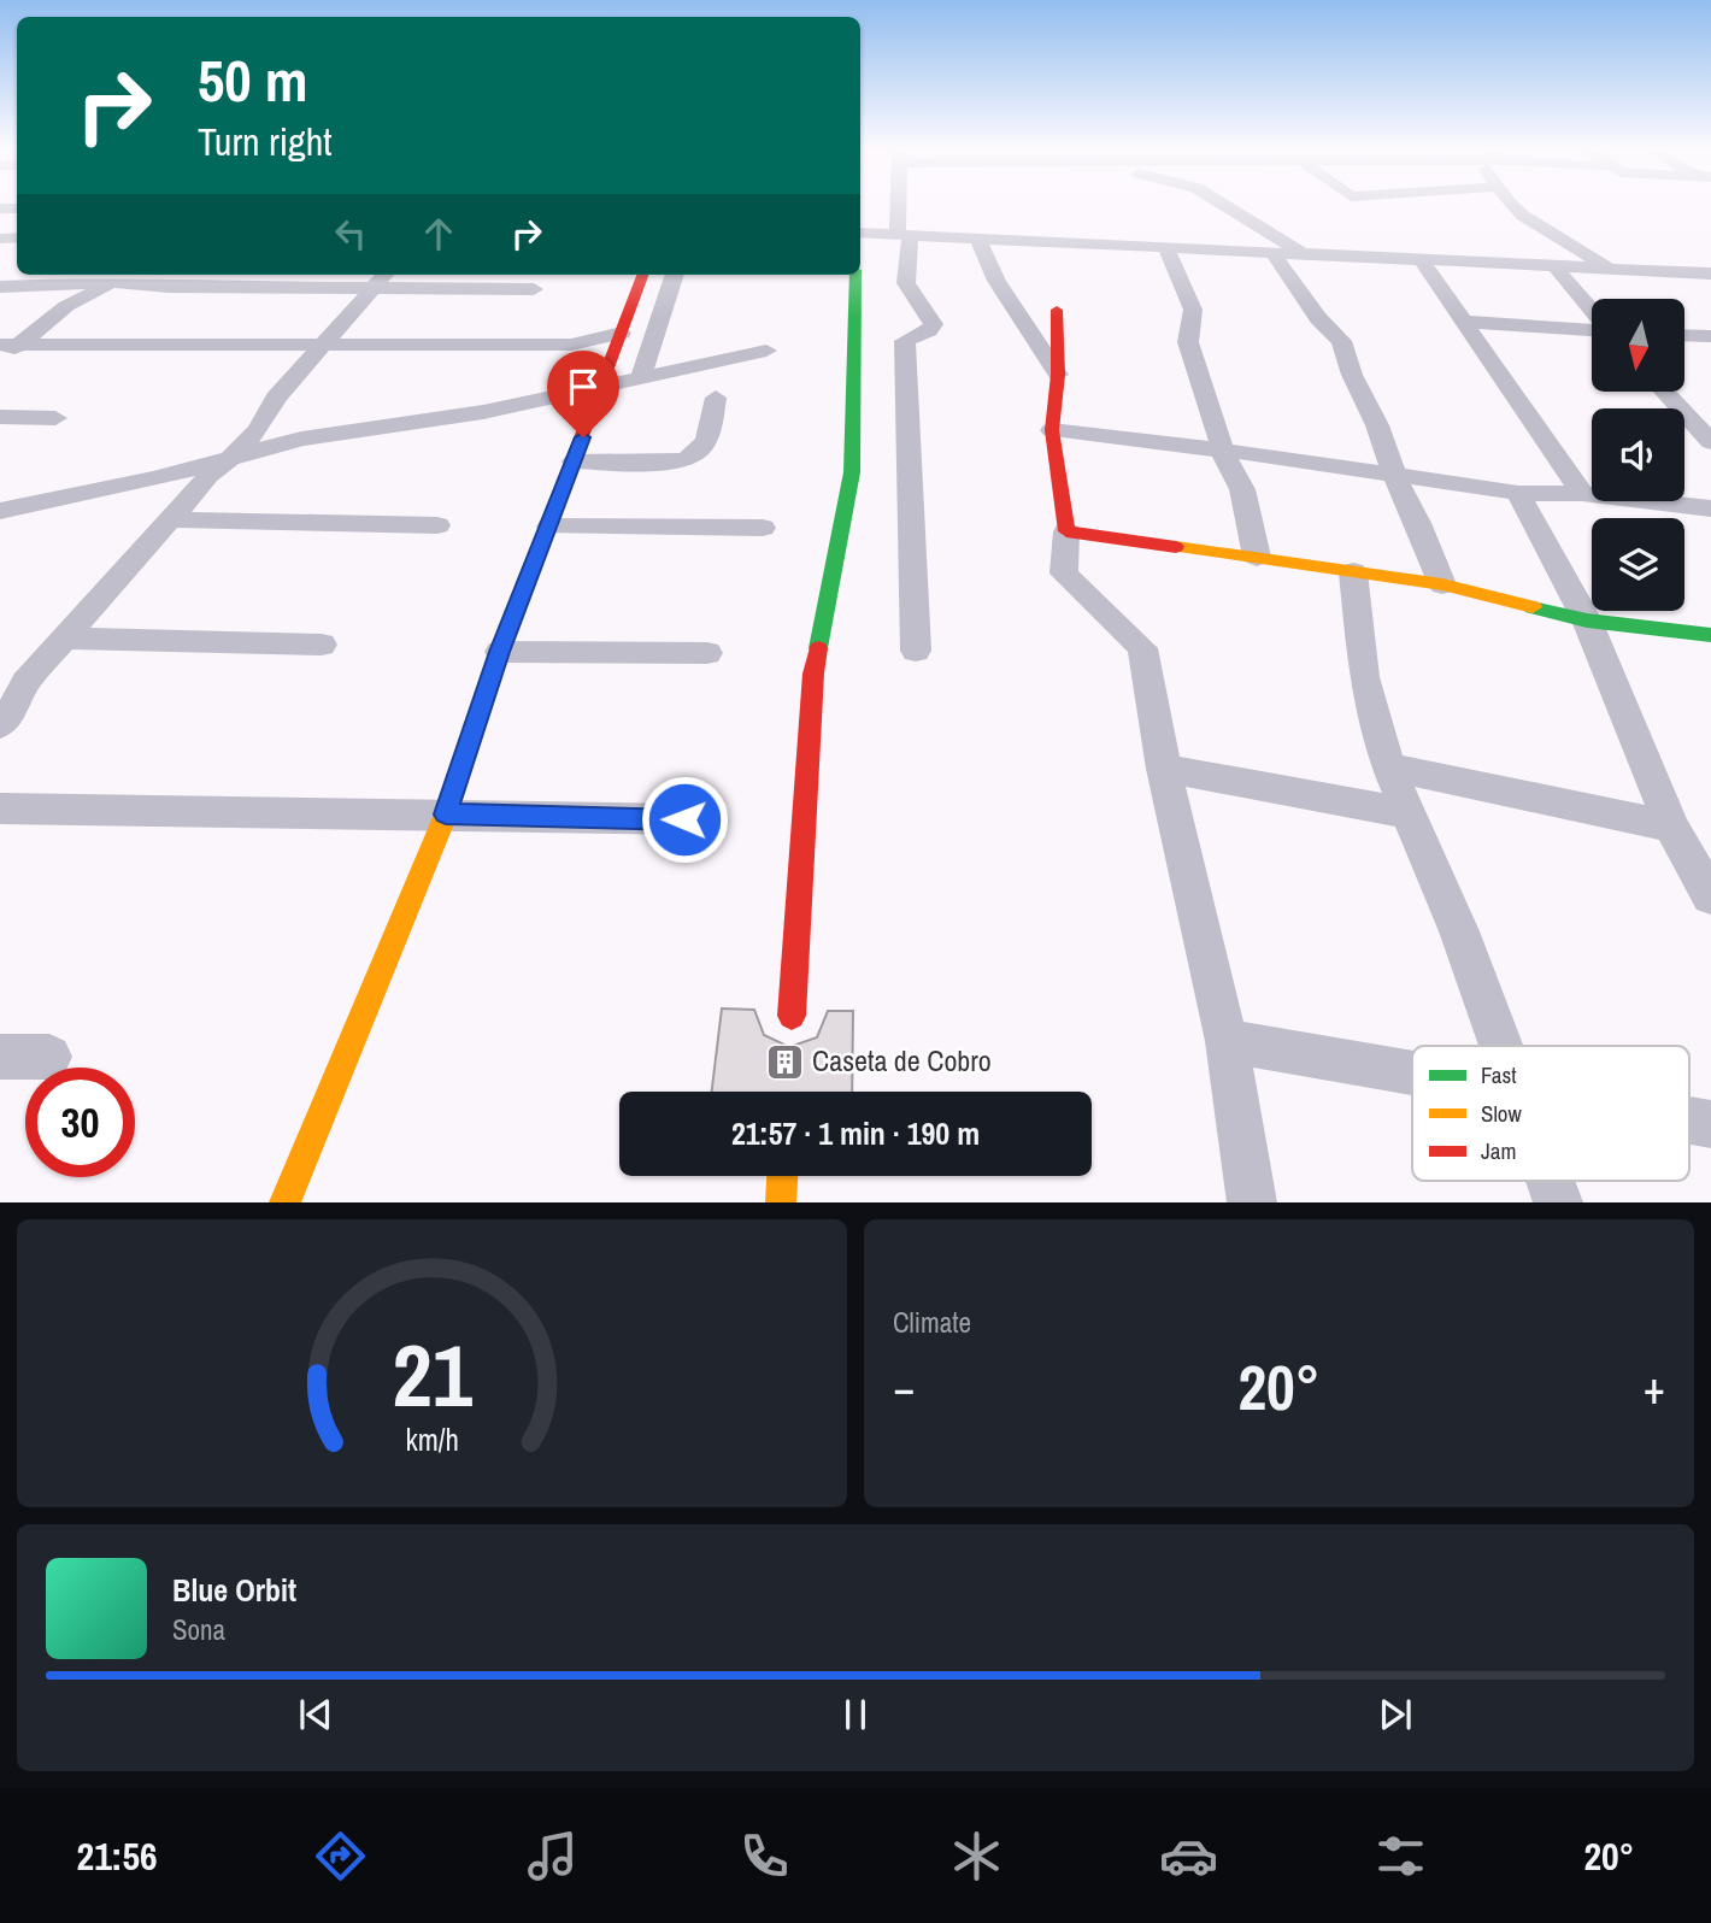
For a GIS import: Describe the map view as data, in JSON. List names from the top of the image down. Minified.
{"places":{"building":["Caseta de Cobro"]},"legend":["Fast","Slow","Jam"],"north":"bottom","page":{"turn":["50 m","Turn right"],"limit":"30","trip":"21:57 · 1 min · 190 m","tile":"Climate","heat":["−","20°","+"],"song":["Blue Orbit","Sona"],"tabs":["21:56","20°"],"gauge":["21","km/h"]}}
